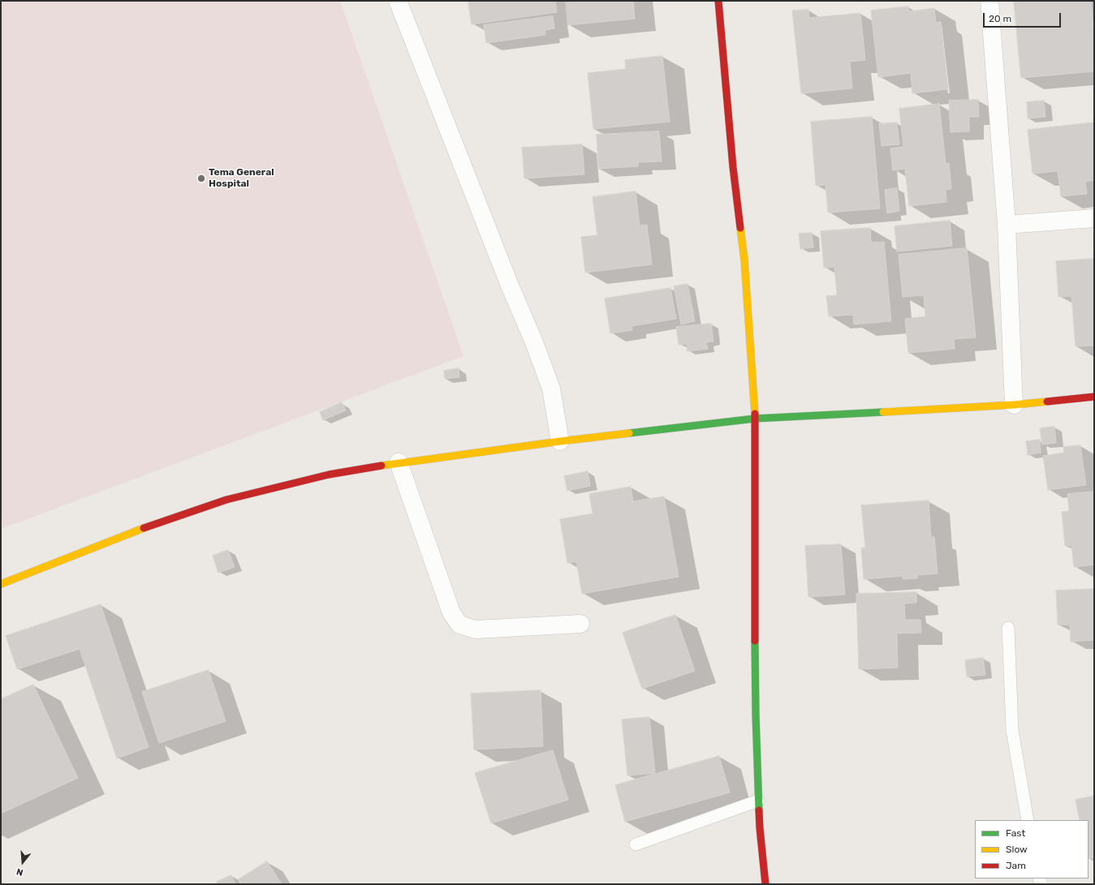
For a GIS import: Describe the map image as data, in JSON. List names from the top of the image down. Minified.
{"places":["Tema General Hospital"],"legend":["Fast","Slow","Jam"],"scale_bar":"20 m","north":"bottom"}
